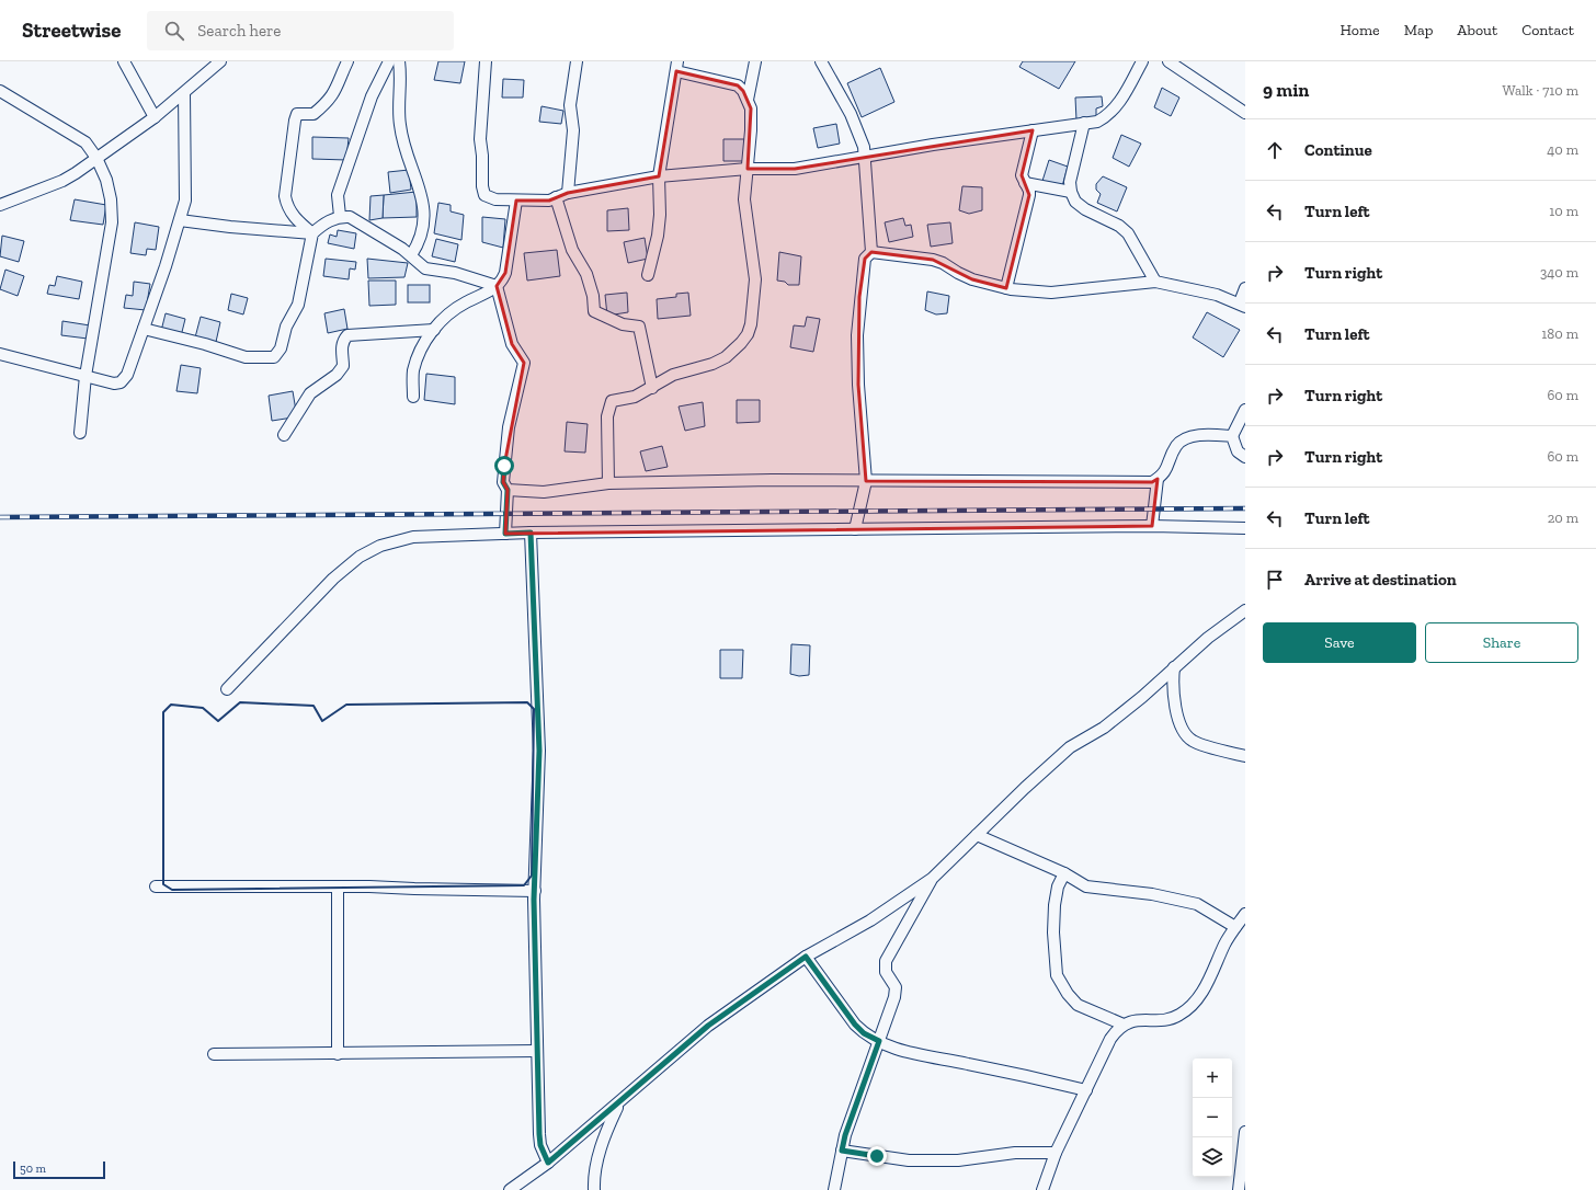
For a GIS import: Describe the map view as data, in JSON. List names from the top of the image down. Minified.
{"scale_bar":"50 m","page":{"header":"Streetwise","search":"Search here","nav":["Home","Map","About","Contact"],"heading":["9 min","Walk · 710 m"],"list":[["Continue","40 m"],["Turn left","10 m"],["Turn right","340 m"],["Turn left","180 m"],["Turn right","60 m"],["Turn right","60 m"],["Turn left","20 m"],"Arrive at destination"],"buttons":["Save","Share"],"map_buttons":["+","−"],"scale":"50 m"}}
